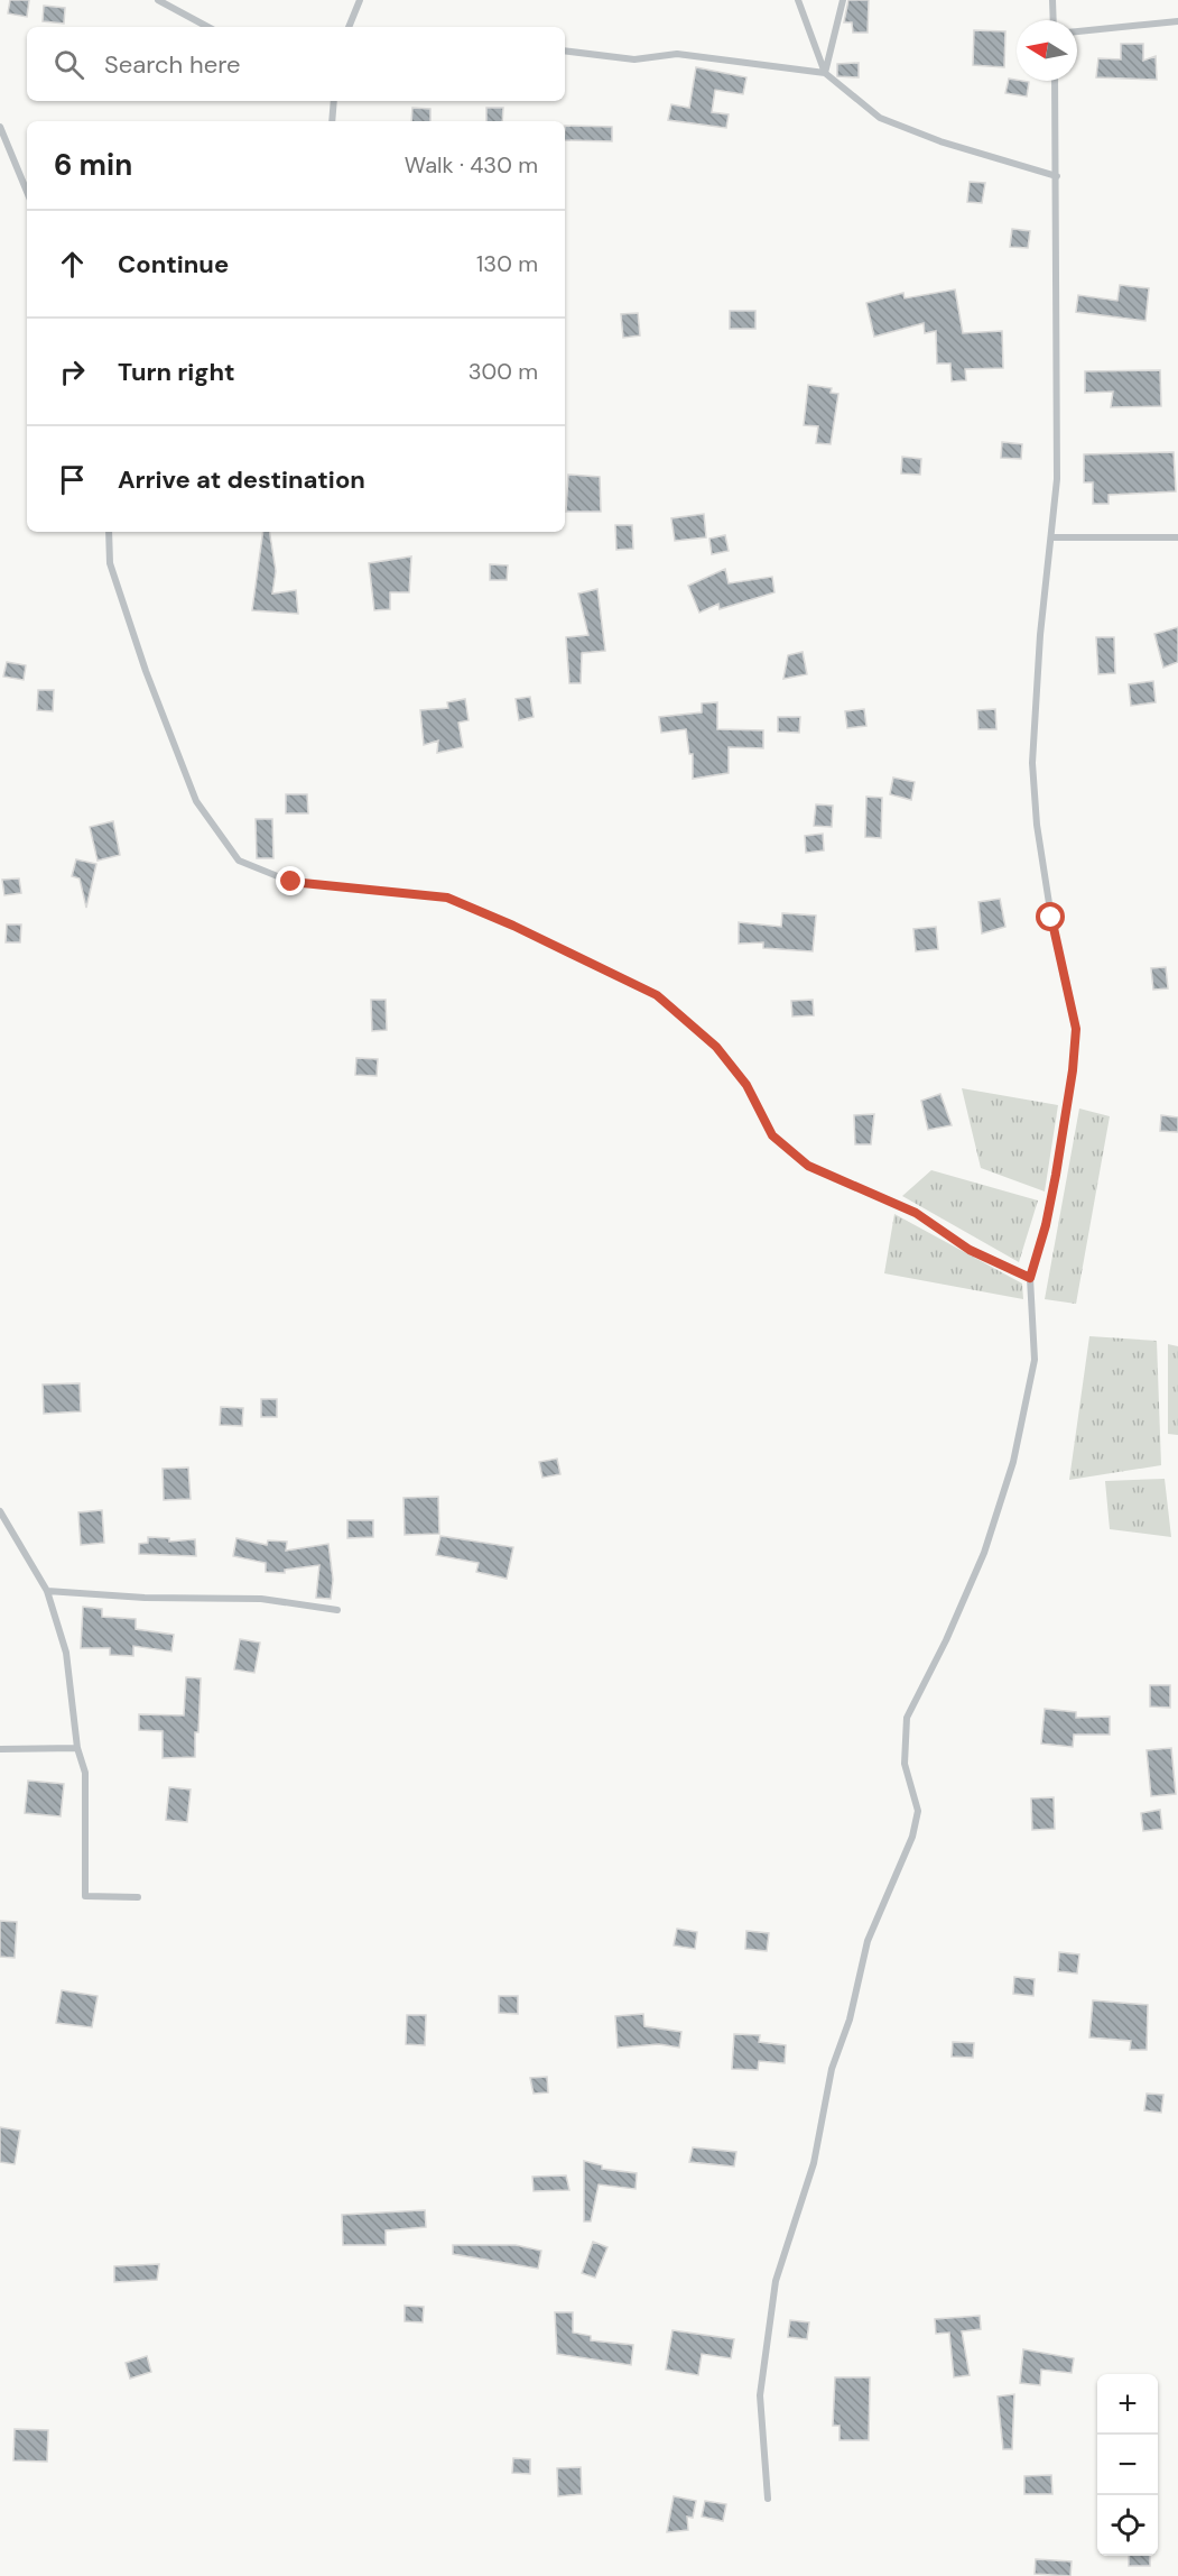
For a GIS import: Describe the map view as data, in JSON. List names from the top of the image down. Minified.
{"north":"left","page":{"search":"Search here","heading":["6 min","Walk · 430 m"],"list":[["Continue","130 m"],["Turn right","300 m"],"Arrive at destination"],"map_buttons":["+","−"]}}
